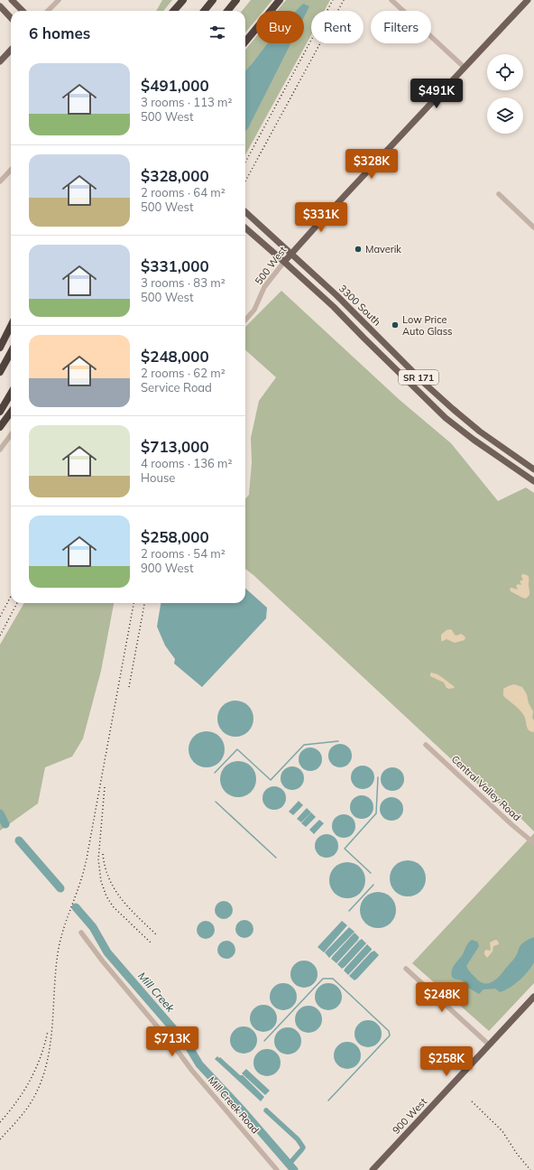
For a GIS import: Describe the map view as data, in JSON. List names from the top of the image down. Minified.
{"streets":{"main road":["500 West","3300 South","SR 171","900 West"],"street":["Central Valley Road","Mill Creek Road"]},"crossings":[["500 West","3300 South"]],"water":["Mill Creek"],"places":["Maverik","Low Price Auto Glass"],"page":{"chip":["Buy","Rent","Filters"],"heading":"6 homes","list":[{"name":"$491,000","note":"3 rooms · 113 m² · 500 West"},{"name":"$328,000","note":"2 rooms · 64 m² · 500 West"},{"name":"$331,000","note":"3 rooms · 83 m² · 500 West"},{"name":"$248,000","note":"2 rooms · 62 m² · Service Road"},{"name":"$713,000","note":"4 rooms · 136 m² · House"},{"name":"$258,000","note":"2 rooms · 54 m² · 900 West"}],"price":["$491K","$328K","$331K","$248K","$713K","$258K"]}}
